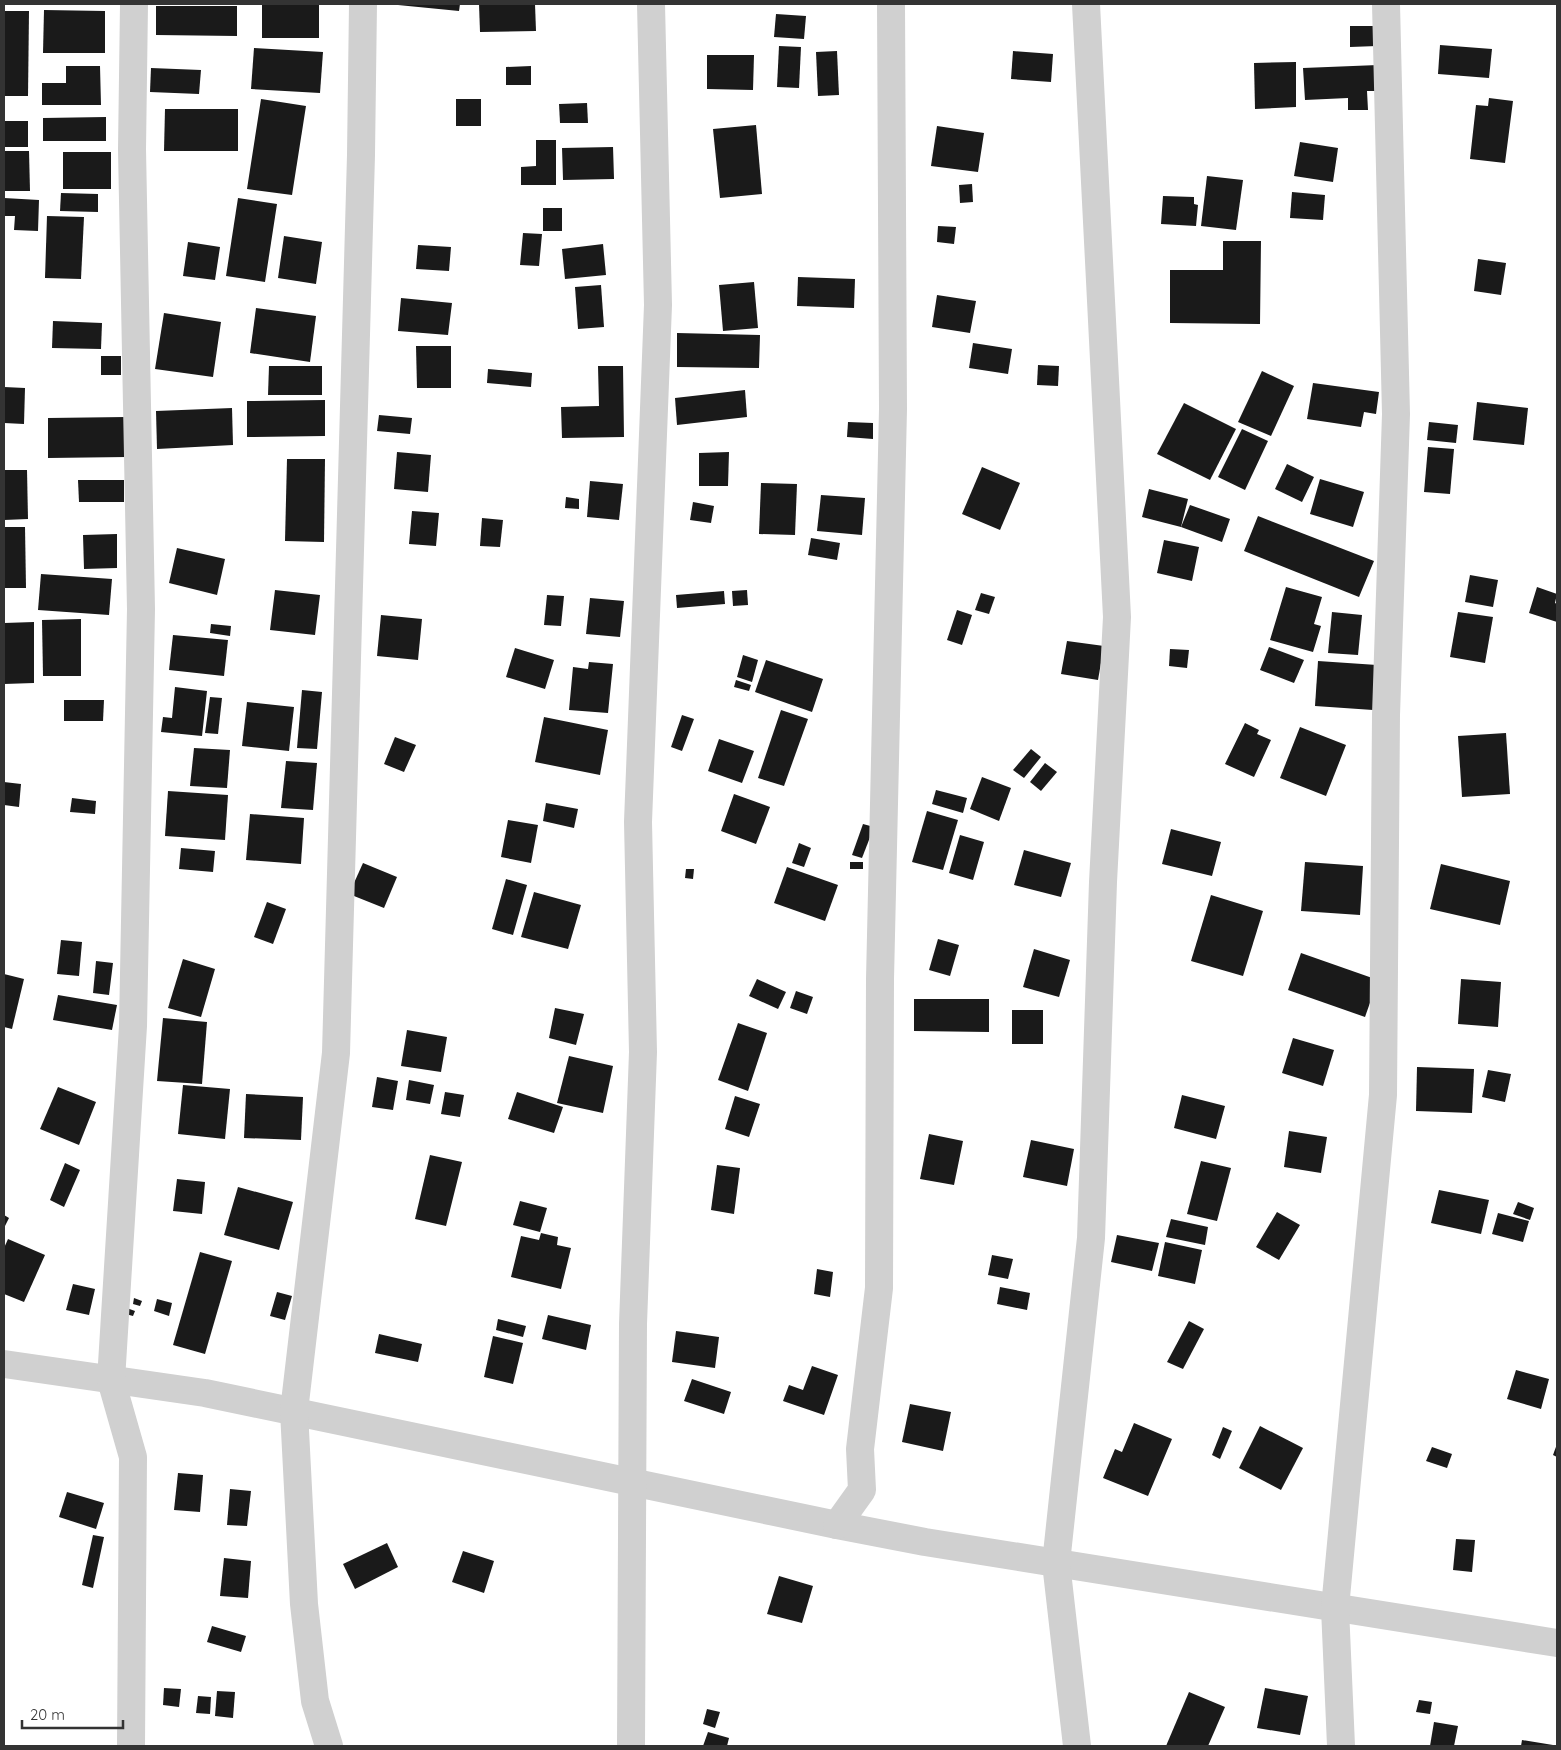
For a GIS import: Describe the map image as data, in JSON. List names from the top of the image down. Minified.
{"scale_bar":"20 m"}
